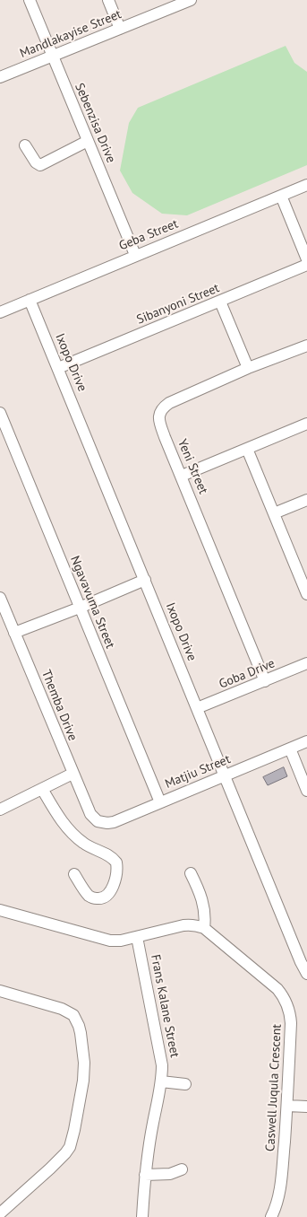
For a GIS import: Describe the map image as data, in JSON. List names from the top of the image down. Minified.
{"streets":{"street":["Mandlakayise Street","Sebenzisa Drive","Geba Street","Sibanyoni Street","Ixopo Drive","Yeni Street","Ngavavuma Street","Goba Drive","Themba Drive","Matjiu Street","Frans Kalane Street","Caswell Juqula Crescent"]},"crossings":[["Mandlakayise Street","Sebenzisa Drive"],["Sebenzisa Drive","Geba Street"],["Geba Street","Ixopo Drive"],["Sibanyoni Street","Ixopo Drive"],["Ixopo Drive","Goba Drive"],["Ixopo Drive","Matjiu Street"],["Yeni Street","Goba Drive"],["Ngavavuma Street","Matjiu Street"],["Themba Drive","Matjiu Street"]]}
